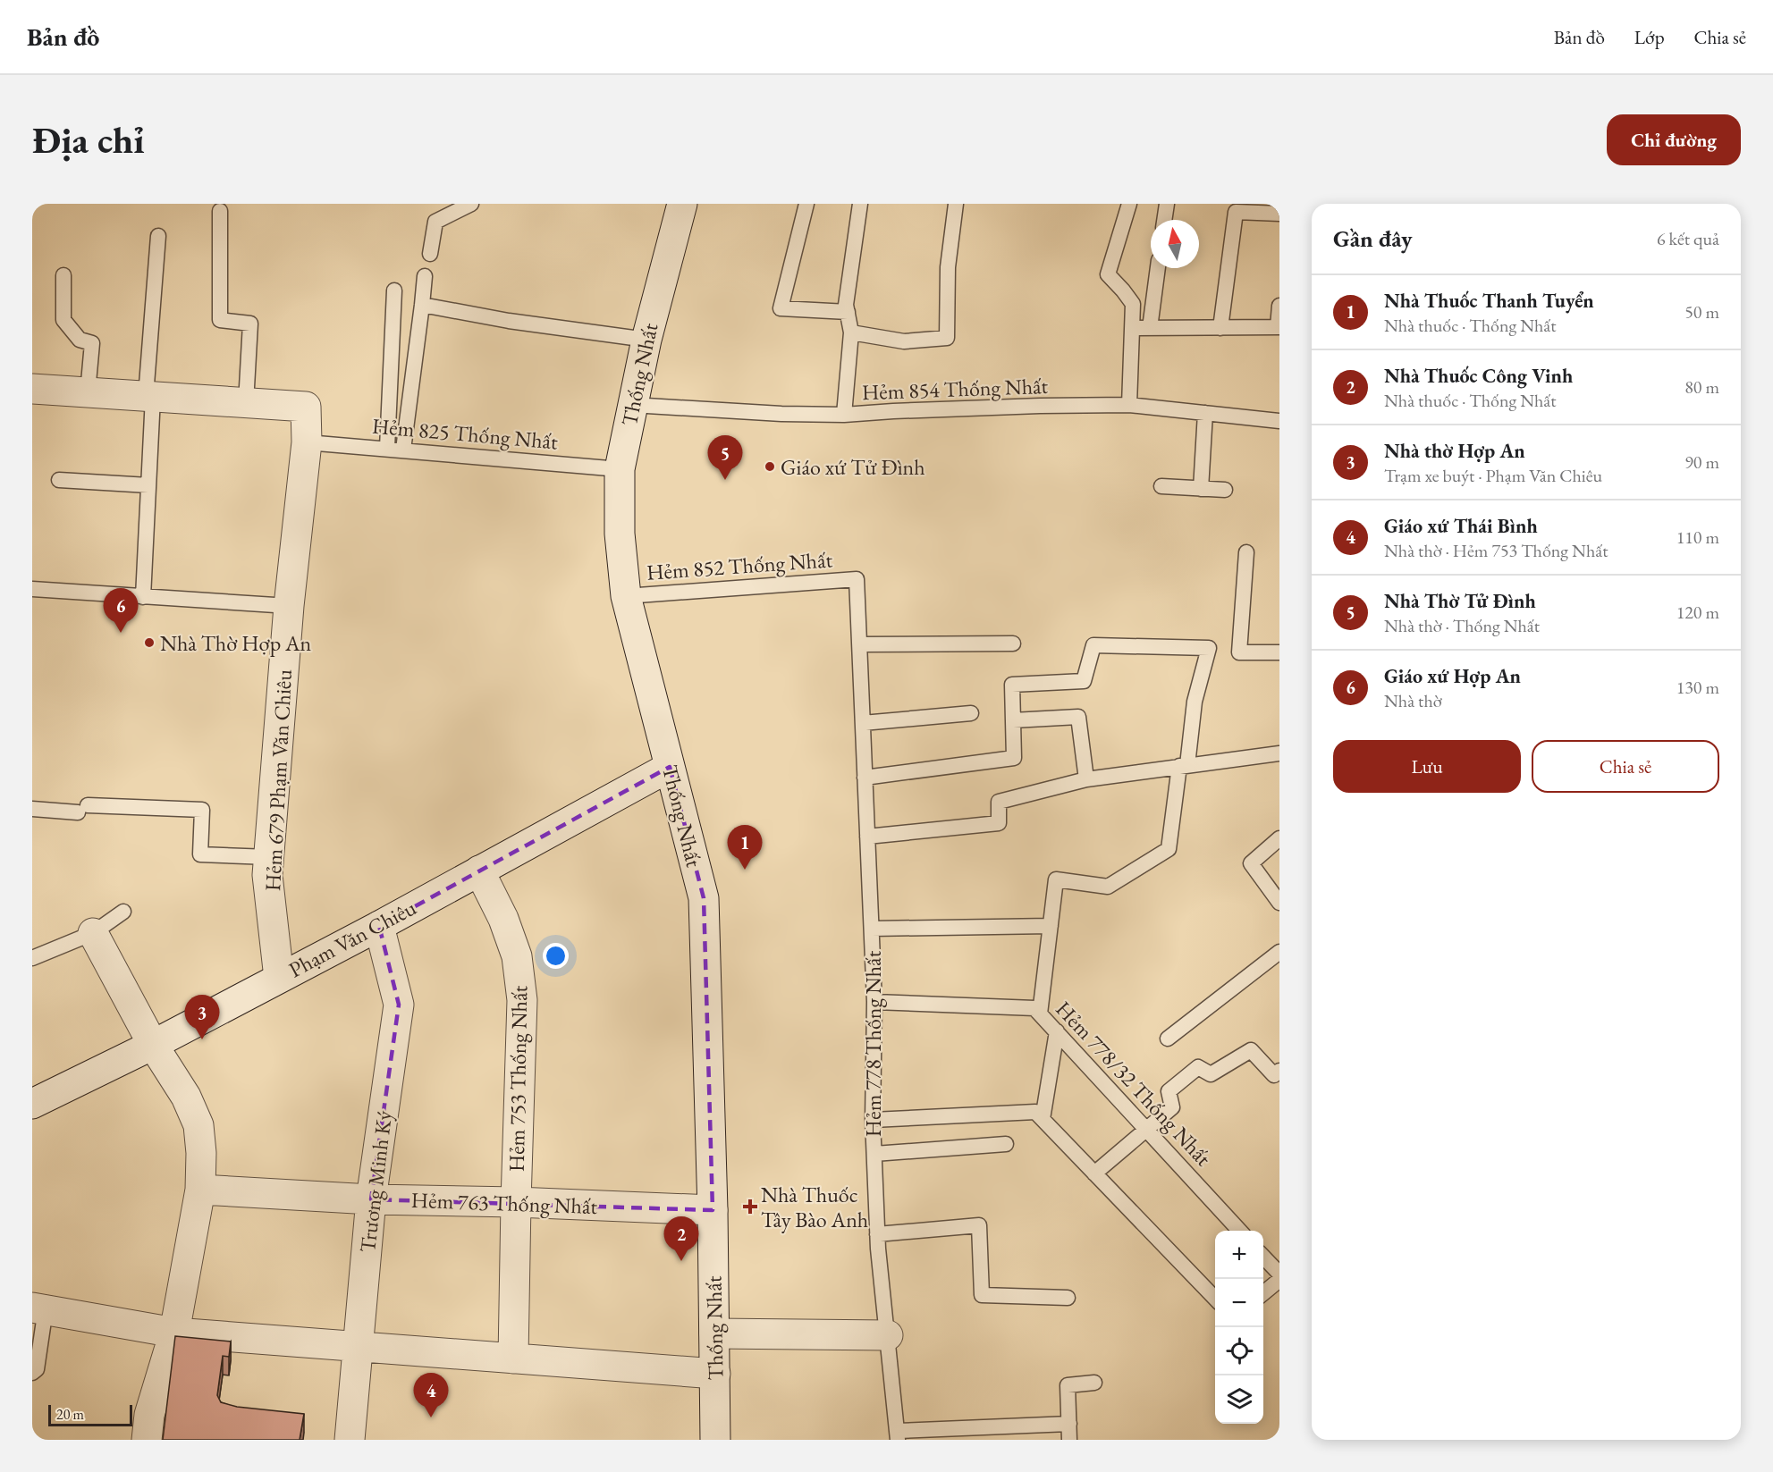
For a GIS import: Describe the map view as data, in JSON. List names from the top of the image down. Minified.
{"streets":{"street":["Thống Nhất","Hẻm 679 Phạm Văn Chiêu","Phạm Văn Chiêu","Hẻm 753 Thống Nhất","Trương Minh Ký","Hẻm 763 Thống Nhất"],"lane":["Hẻm 854 Thống Nhất","Hẻm 825 Thống Nhất","Hẻm 852 Thống Nhất","Hẻm 778 Thống Nhất","Hẻm 778/32 Thống Nhất"]},"crossings":[["Thống Nhất","Hẻm 854 Thống Nhất"],["Thống Nhất","Hẻm 825 Thống Nhất"],["Thống Nhất","Hẻm 852 Thống Nhất"],["Thống Nhất","Phạm Văn Chiêu"],["Thống Nhất","Hẻm 763 Thống Nhất"],["Hẻm 825 Thống Nhất","Hẻm 679 Phạm Văn Chiêu"],["Hẻm 852 Thống Nhất","Hẻm 778 Thống Nhất"],["Hẻm 679 Phạm Văn Chiêu","Phạm Văn Chiêu"],["Phạm Văn Chiêu","Hẻm 753 Thống Nhất"],["Phạm Văn Chiêu","Trương Minh Ký"],["Hẻm 778 Thống Nhất","Hẻm 778/32 Thống Nhất"],["Hẻm 753 Thống Nhất","Hẻm 763 Thống Nhất"],["Trương Minh Ký","Hẻm 763 Thống Nhất"]],"places":{"other":["Giáo xứ Tử Đình","Nhà Thờ Hợp An"],"health":["Nhà Thuốc Tây Bào Anh"]},"scale_bar":"20 m","north":"top","page":{"header":"Bản đồ","nav":["Bản đồ","Lớp","Chia sẻ"],"buttons":["Chỉ đường",["Lưu","Chia sẻ"]],"title":"Địa chỉ","heading":["Gần đây","6 kết quả"],"list":[{"mark":"1","name":"Nhà Thuốc Thanh Tuyển","note":"Nhà thuốc · Thống Nhất","value":"50 m"},{"mark":"2","name":"Nhà Thuốc Công Vinh","note":"Nhà thuốc · Thống Nhất","value":"80 m"},{"mark":"3","name":"Nhà thờ Hợp An","note":"Trạm xe buýt · Phạm Văn Chiêu","value":"90 m"},{"mark":"4","name":"Giáo xứ Thái Bình","note":"Nhà thờ · Hẻm 753 Thống Nhất","value":"110 m"},{"mark":"5","name":"Nhà Thờ Tử Đình","note":"Nhà thờ · Thống Nhất","value":"120 m"},{"mark":"6","name":"Giáo xứ Hợp An","note":"Nhà thờ","value":"130 m"}],"pins":["5","6","1","3","2","4"],"map_buttons":["+","−"],"scale":"20 m"}}
